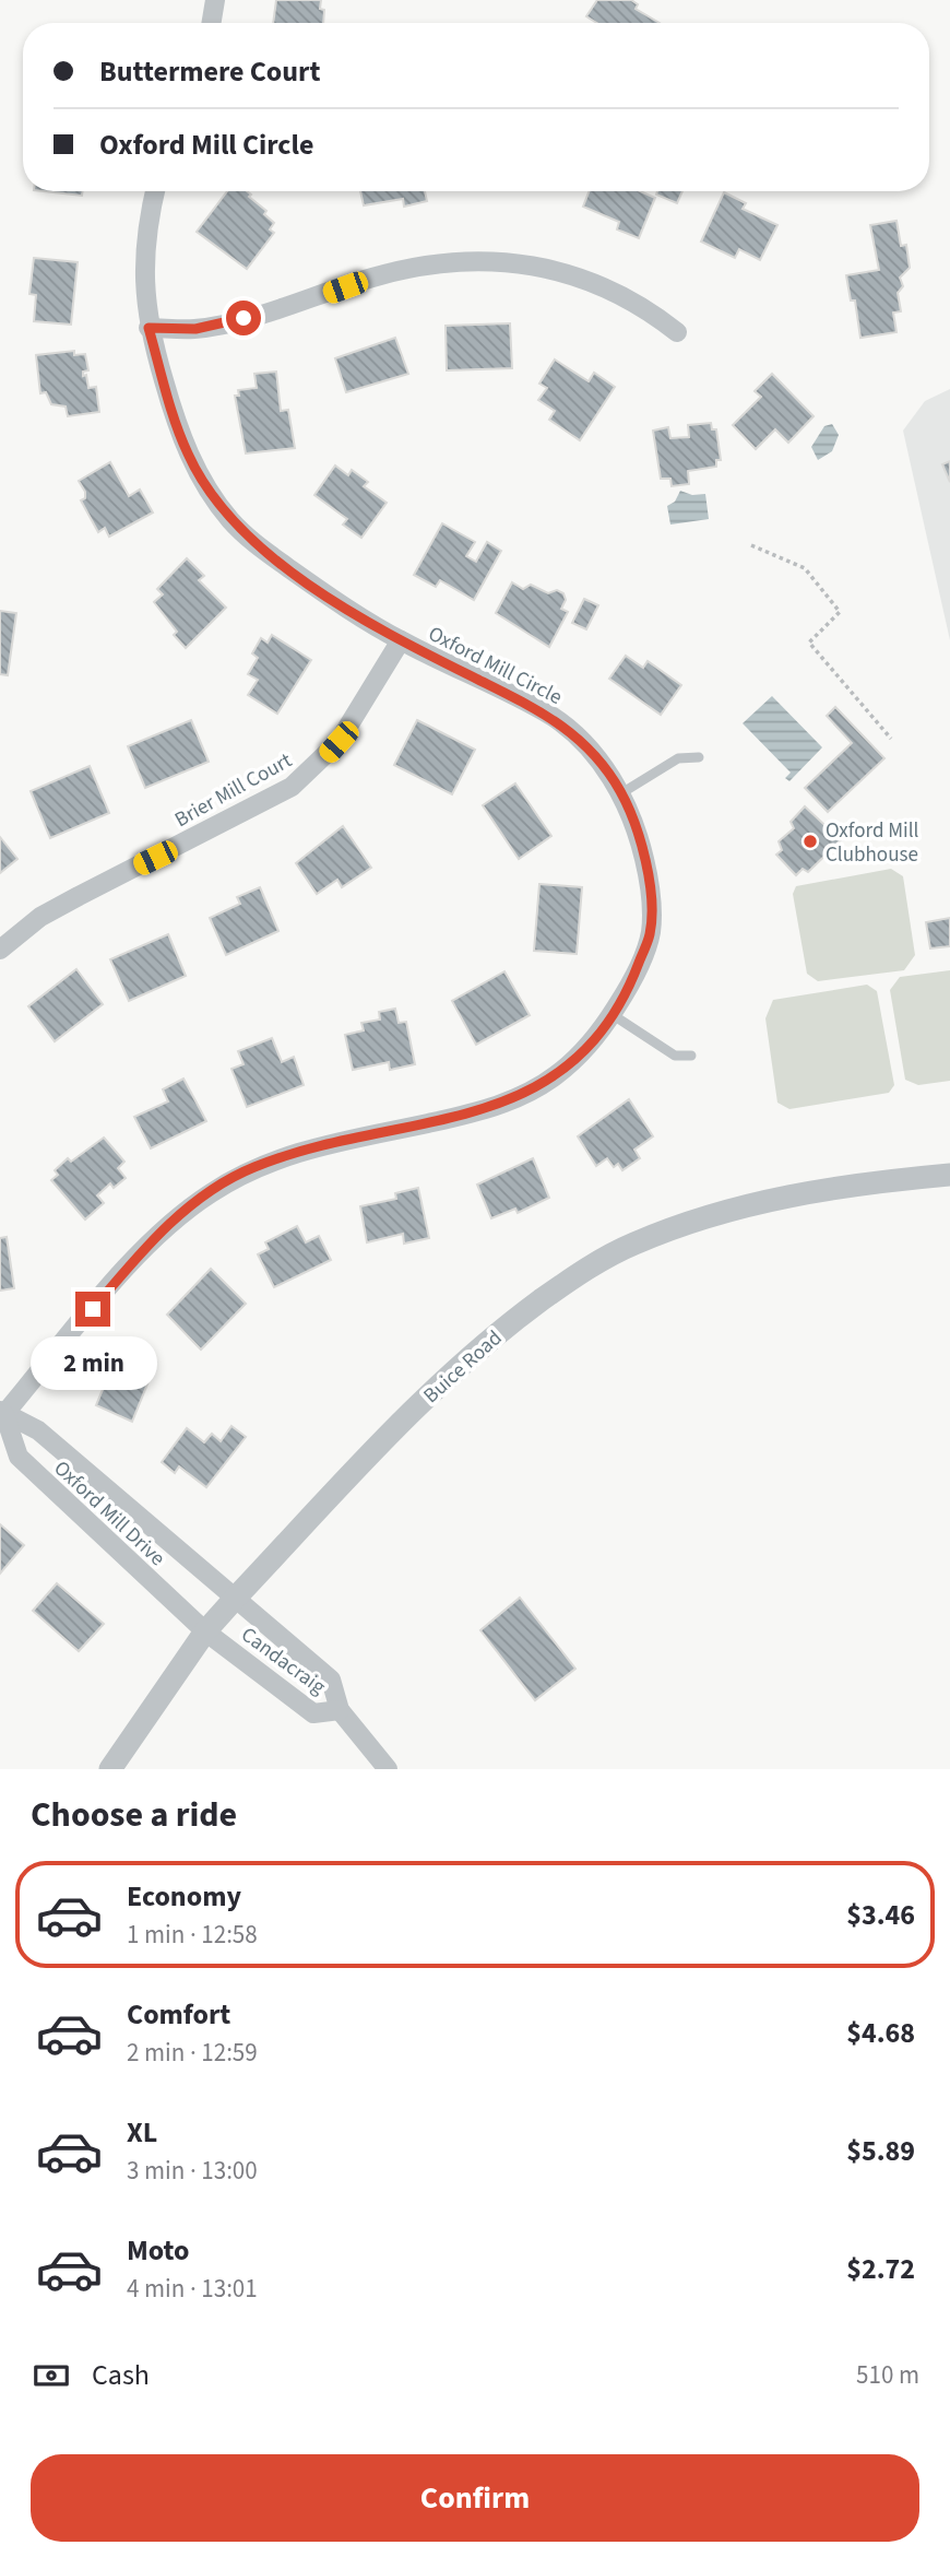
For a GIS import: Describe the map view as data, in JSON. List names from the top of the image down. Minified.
{"streets":{"street":["Oxford Mill Circle","Brier Mill Court","Buice Road","Oxford Mill Drive","Candacraig"]},"crossings":[["Oxford Mill Circle","Brier Mill Court"],["Oxford Mill Circle","Oxford Mill Drive"],["Buice Road","Oxford Mill Drive"],["Buice Road","Candacraig"],["Oxford Mill Drive","Candacraig"]],"places":["Oxford Mill Clubhouse"],"page":{"banner":["Buttermere Court","Oxford Mill Circle"],"bubble":"2 min","heading":"Choose a ride","list":[{"name":"Economy","note":"1 min · 12:58","value":"$3.46"},{"name":"Comfort","note":"2 min · 12:59","value":"$4.68"},{"name":"XL","note":"3 min · 13:00","value":"$5.89"},{"name":"Moto","note":"4 min · 13:01","value":"$2.72"}],"pay":["Cash","510 m"],"buttons":"Confirm"}}
